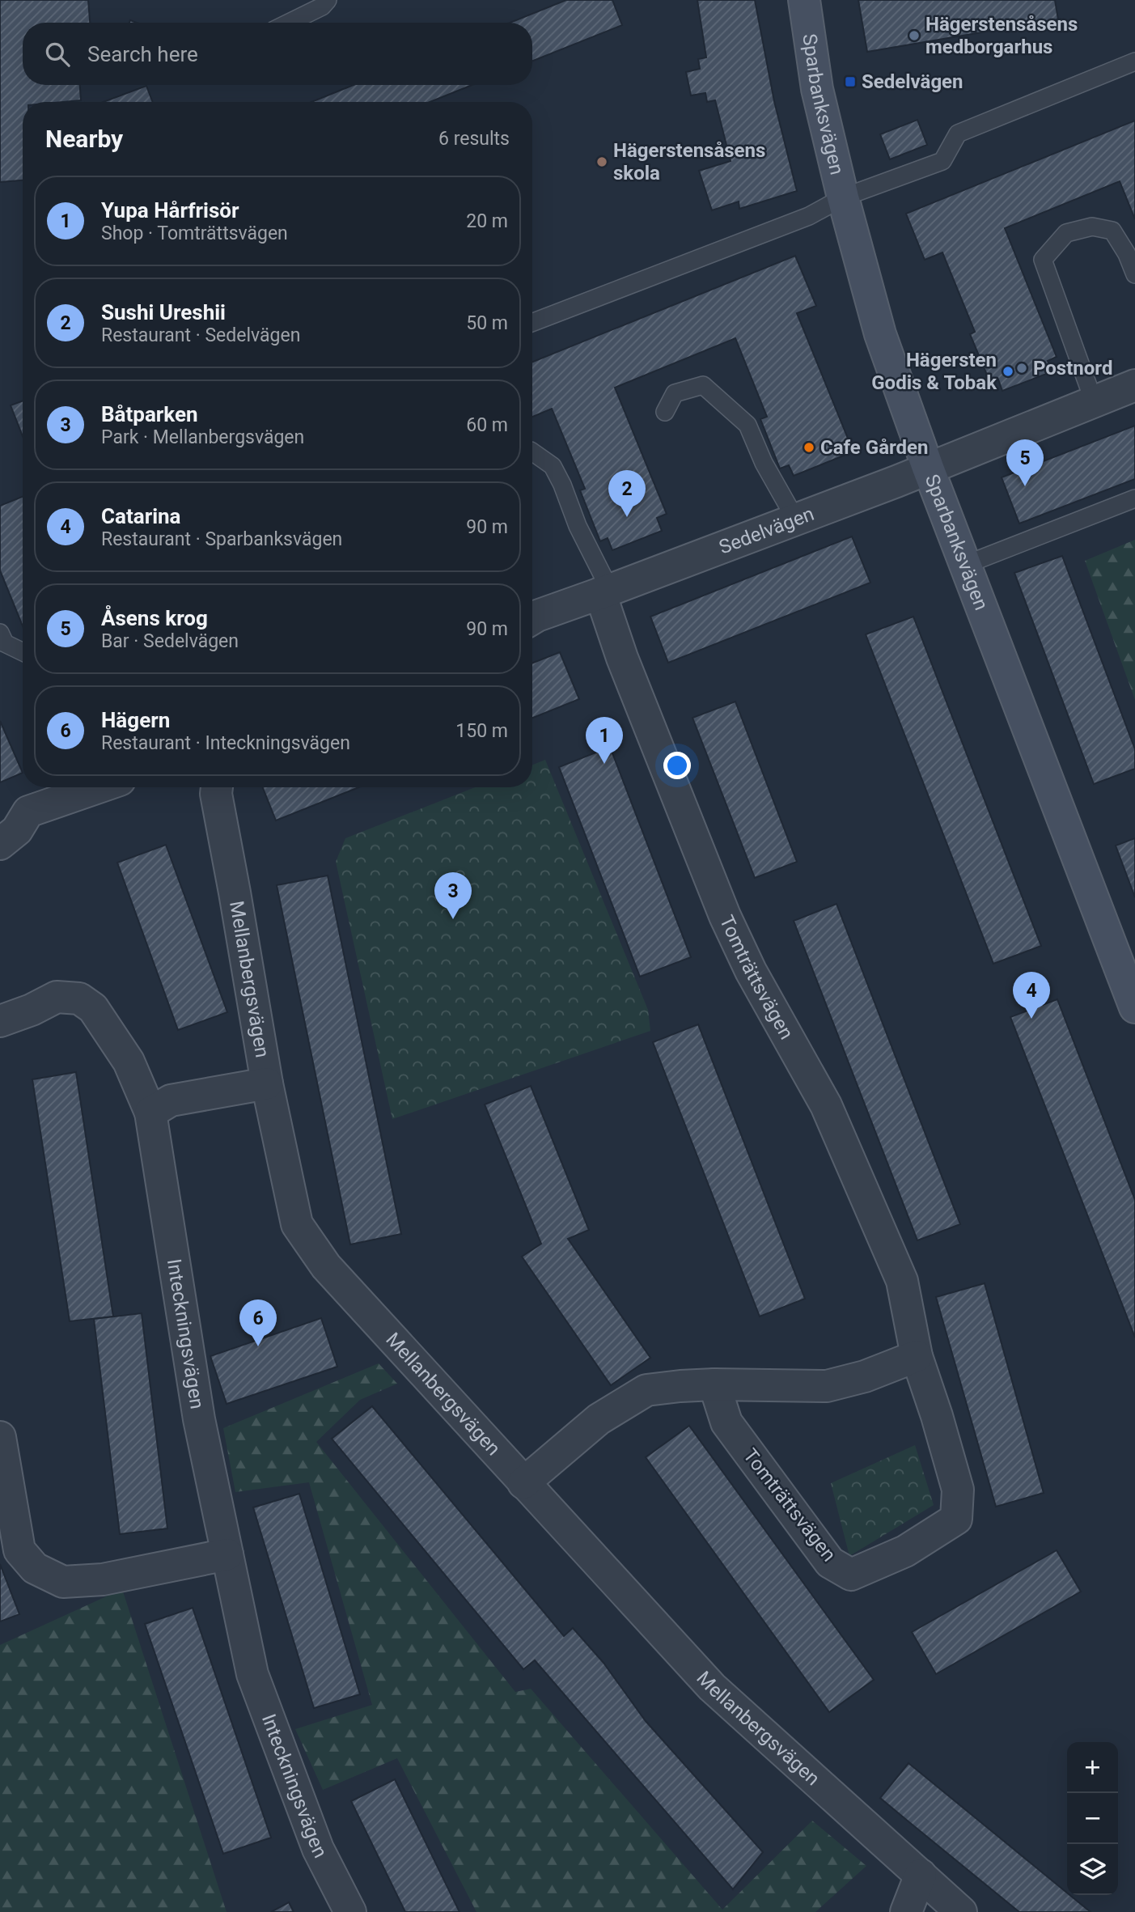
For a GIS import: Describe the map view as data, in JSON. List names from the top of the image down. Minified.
{"streets":{"street":["Sparbanksvägen","Sedelvägen","Tomträttsvägen","Mellanbergsvägen","Inteckningsvägen"]},"crossings":[["Sparbanksvägen","Sedelvägen"],["Sedelvägen","Tomträttsvägen"]],"places":{"other":["Hägerstensåsens medborgarhus","Hägerstensåsens skola","Postnord","Hägersten Godis & Tobak","Cafe Gården"],"transit":["Sedelvägen"]},"page":{"search":"Search here","heading":["Nearby","6 results"],"list":[{"mark":"1","name":"Yupa Hårfrisör","note":"Shop · Tomträttsvägen","value":"20 m"},{"mark":"2","name":"Sushi Ureshii","note":"Restaurant · Sedelvägen","value":"50 m"},{"mark":"3","name":"Båtparken","note":"Park · Mellanbergsvägen","value":"60 m"},{"mark":"4","name":"Catarina","note":"Restaurant · Sparbanksvägen","value":"90 m"},{"mark":"5","name":"Åsens krog","note":"Bar · Sedelvägen","value":"90 m"},{"mark":"6","name":"Hägern","note":"Restaurant · Inteckningsvägen","value":"150 m"}],"pins":["5","2","1","3","4","6"],"map_buttons":["+","−"]}}
